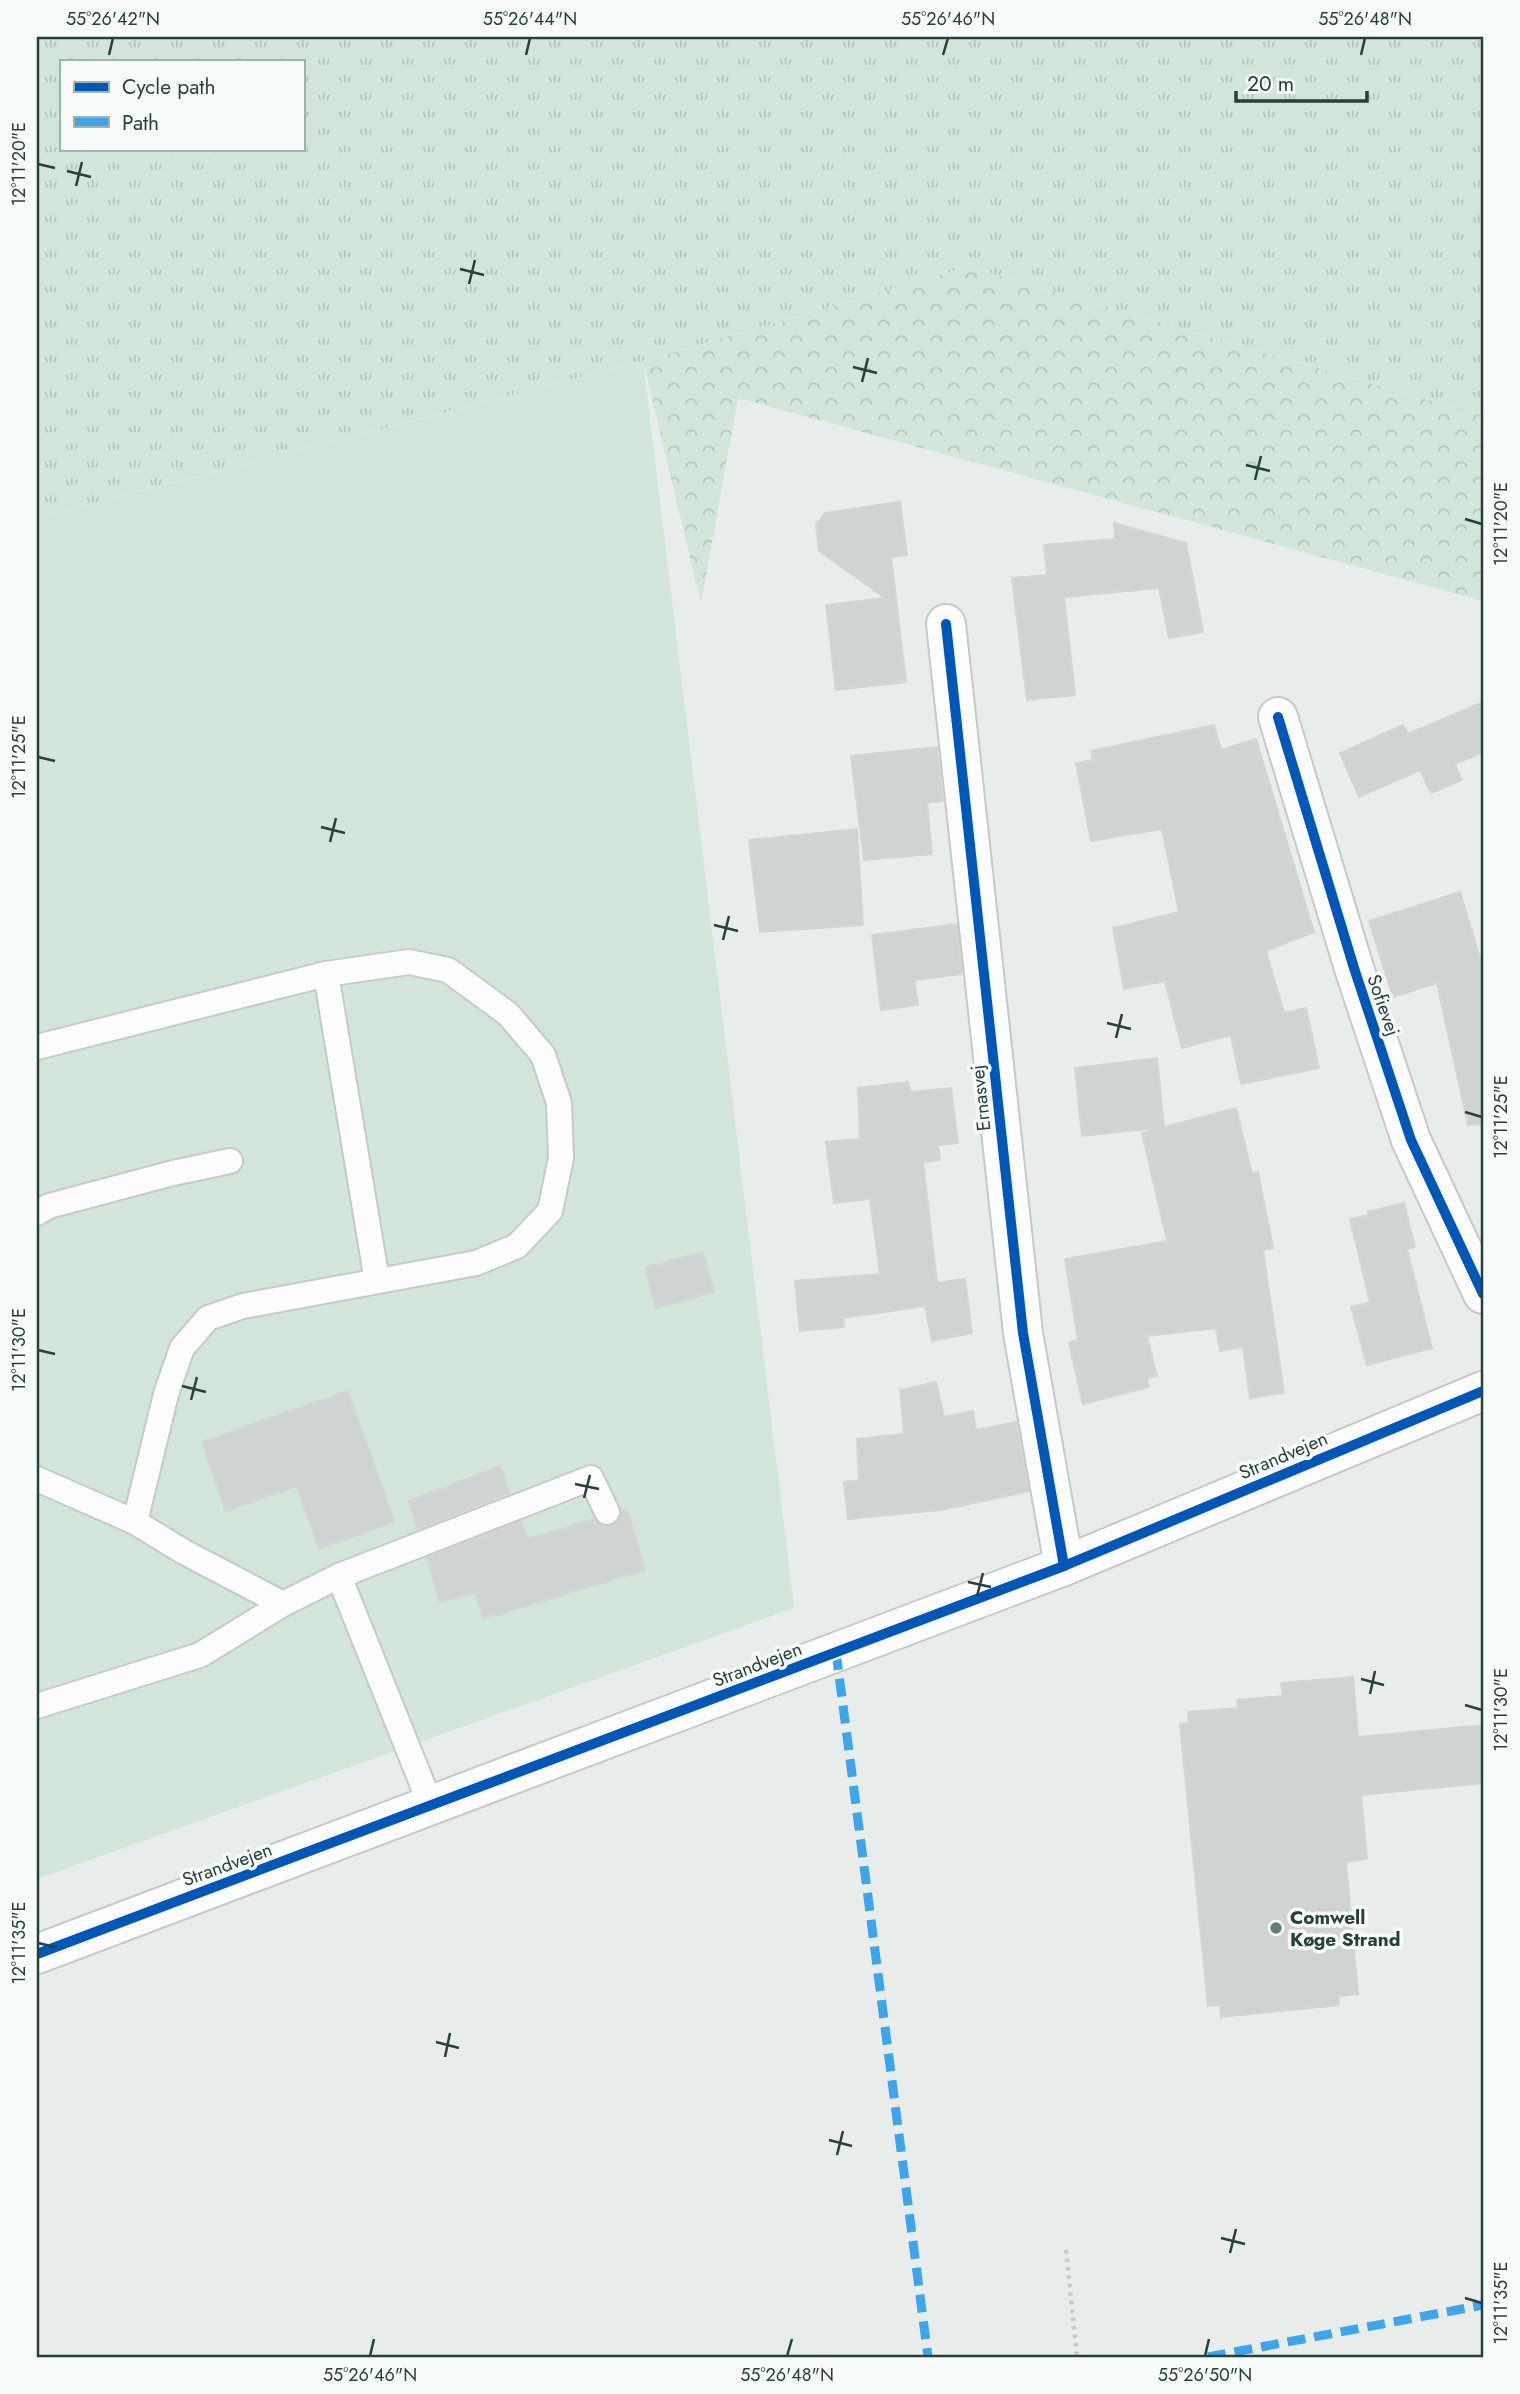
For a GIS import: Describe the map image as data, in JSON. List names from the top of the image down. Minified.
{"streets":{"street":["Sofievej","Ernasvej","Strandvejen"]},"crossings":[["Ernasvej","Strandvejen"]],"places":["Comwell Køge Strand"],"legend":["Cycle path","Path"],"scale_bar":"20 m","coordinates":["55°26'42\"N","55°26'44\"N","55°26'46\"N","55°26'48\"N","12°11'20\"E","12°11'25\"E","12°11'30\"E","12°11'35\"E","55°26'50\"N"]}
